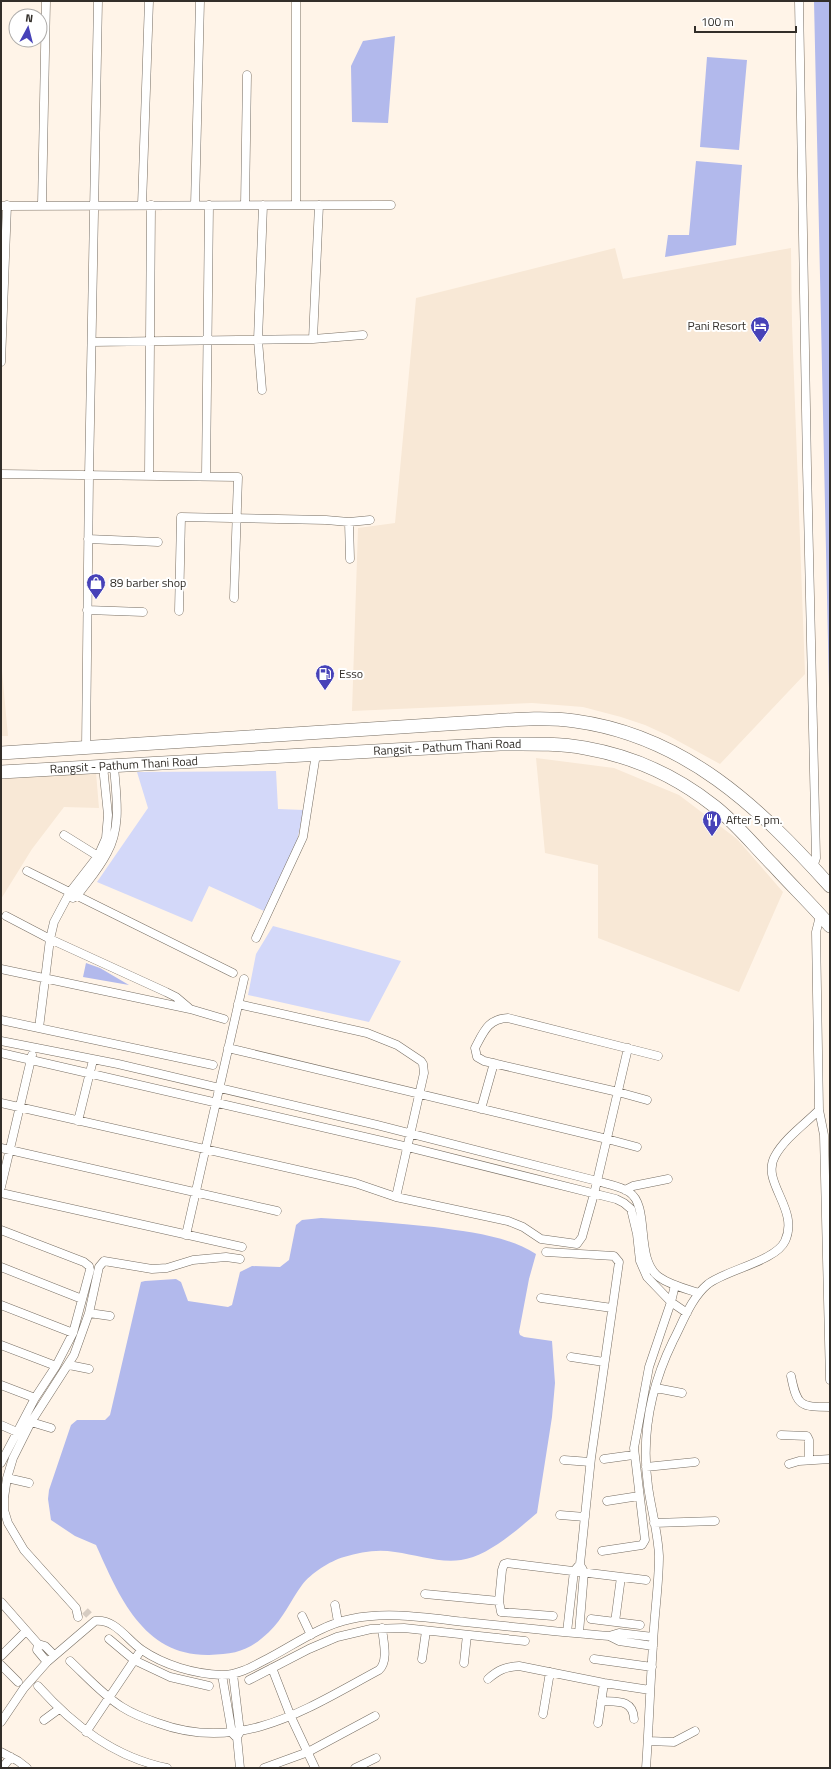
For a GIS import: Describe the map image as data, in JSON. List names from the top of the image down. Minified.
{"streets":{"main road":["Rangsit - Pathum Thani Road"]},"places":{"hotel":["Pani Resort"],"shop":["89 barber shop"],"fuel station":["Esso"],"restaurant":["After 5 pm."]},"scale_bar":"100 m","north":"top"}
